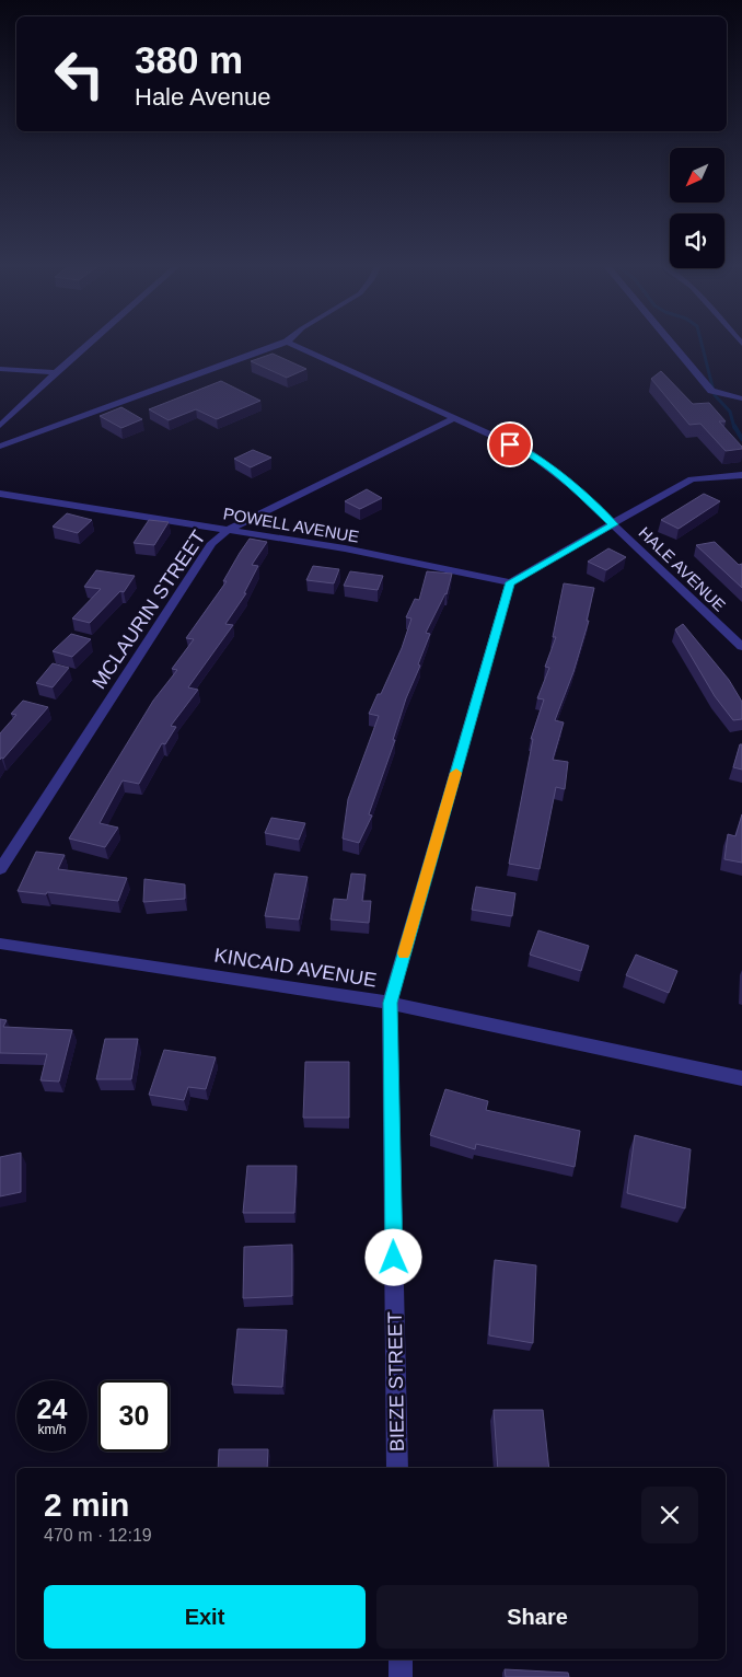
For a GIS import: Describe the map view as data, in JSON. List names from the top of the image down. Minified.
{"streets":{"street":["POWELL AVENUE","HALE AVENUE","MCLAURIN STREET","KINCAID AVENUE","BIEZE STREET"]},"crossings":[["POWELL AVENUE","MCLAURIN STREET"],["POWELL AVENUE","BIEZE STREET"],["HALE AVENUE","MCLAURIN STREET"],["KINCAID AVENUE","BIEZE STREET"]],"north":"bottom left","page":{"turn":["380 m","Hale Avenue"],"speed":"24 km/h","limit":"30","heading":["2 min","470 m · 12:19"],"buttons":["Exit","Share"]}}
